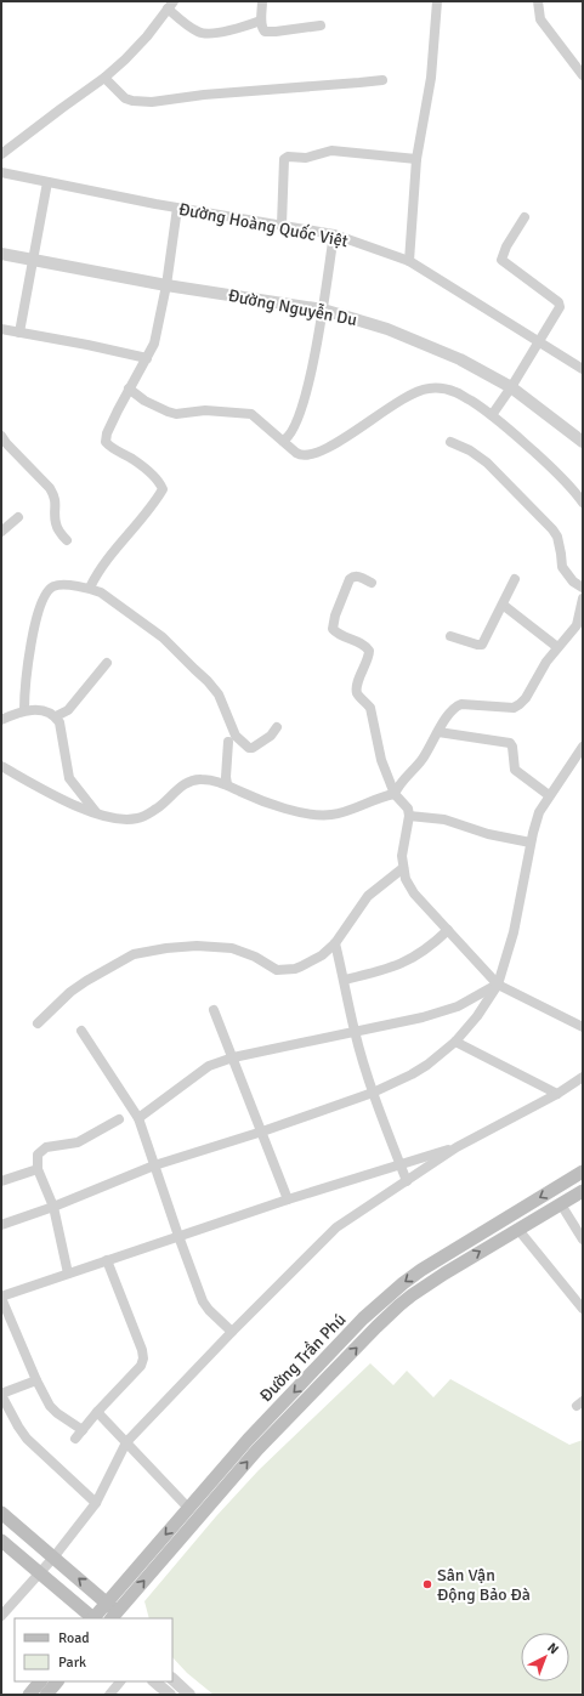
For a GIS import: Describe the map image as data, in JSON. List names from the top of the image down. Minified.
{"streets":{"main road":["Đường Trần Phú"],"street":["Đường Hoàng Quốc Việt","Đường Nguyễn Du"]},"places":["Sân Vận Động Bảo Đà"],"legend":["Road","Park"],"north":"top right"}
